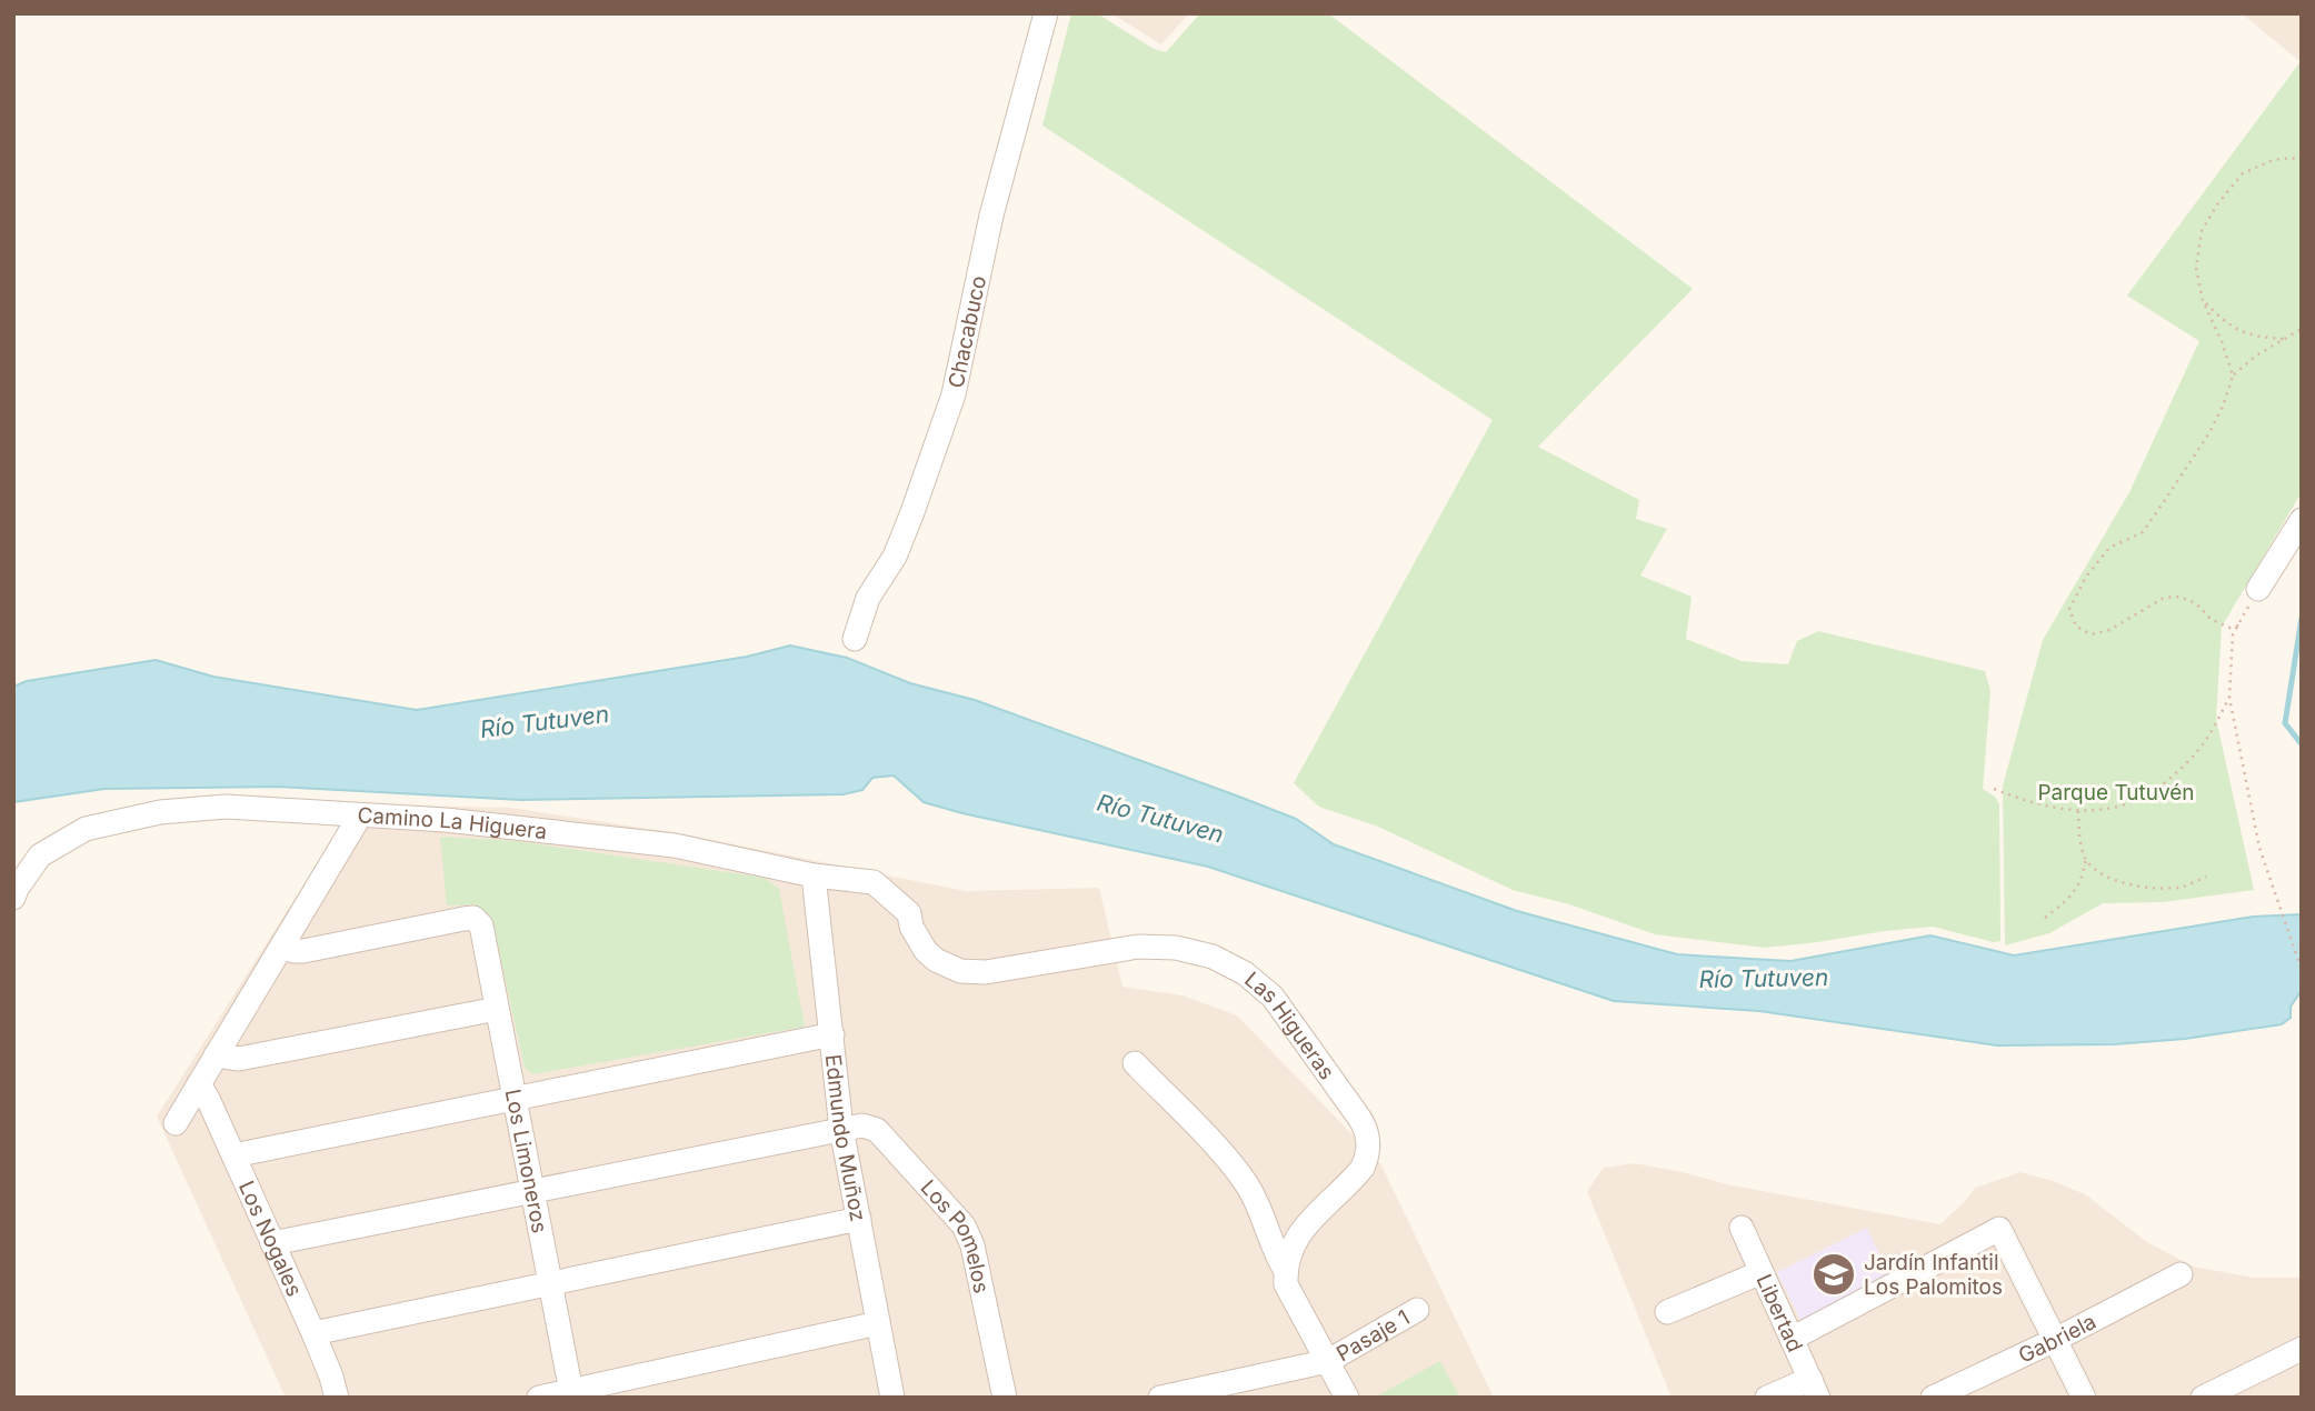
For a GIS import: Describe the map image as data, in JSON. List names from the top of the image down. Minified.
{"streets":{"street":["Chacabuco","Camino La Higuera","Las Higueras","Edmundo Muñoz","Los Limoneros","Los Nogales","Los Pomelos","Libertad","Pasaje 1","Gabriela"]},"crossings":[["Camino La Higuera","Las Higueras"],["Camino La Higuera","Edmundo Muñoz"],["Edmundo Muñoz","Los Pomelos"],["Los Limoneros","Los Pomelos"],["Los Nogales","Los Pomelos"]],"water":["Río Tutuven"],"parks":["Parque Tutuvén"],"places":{"school or university":["Jardín Infantil Los Palomitos"]}}
